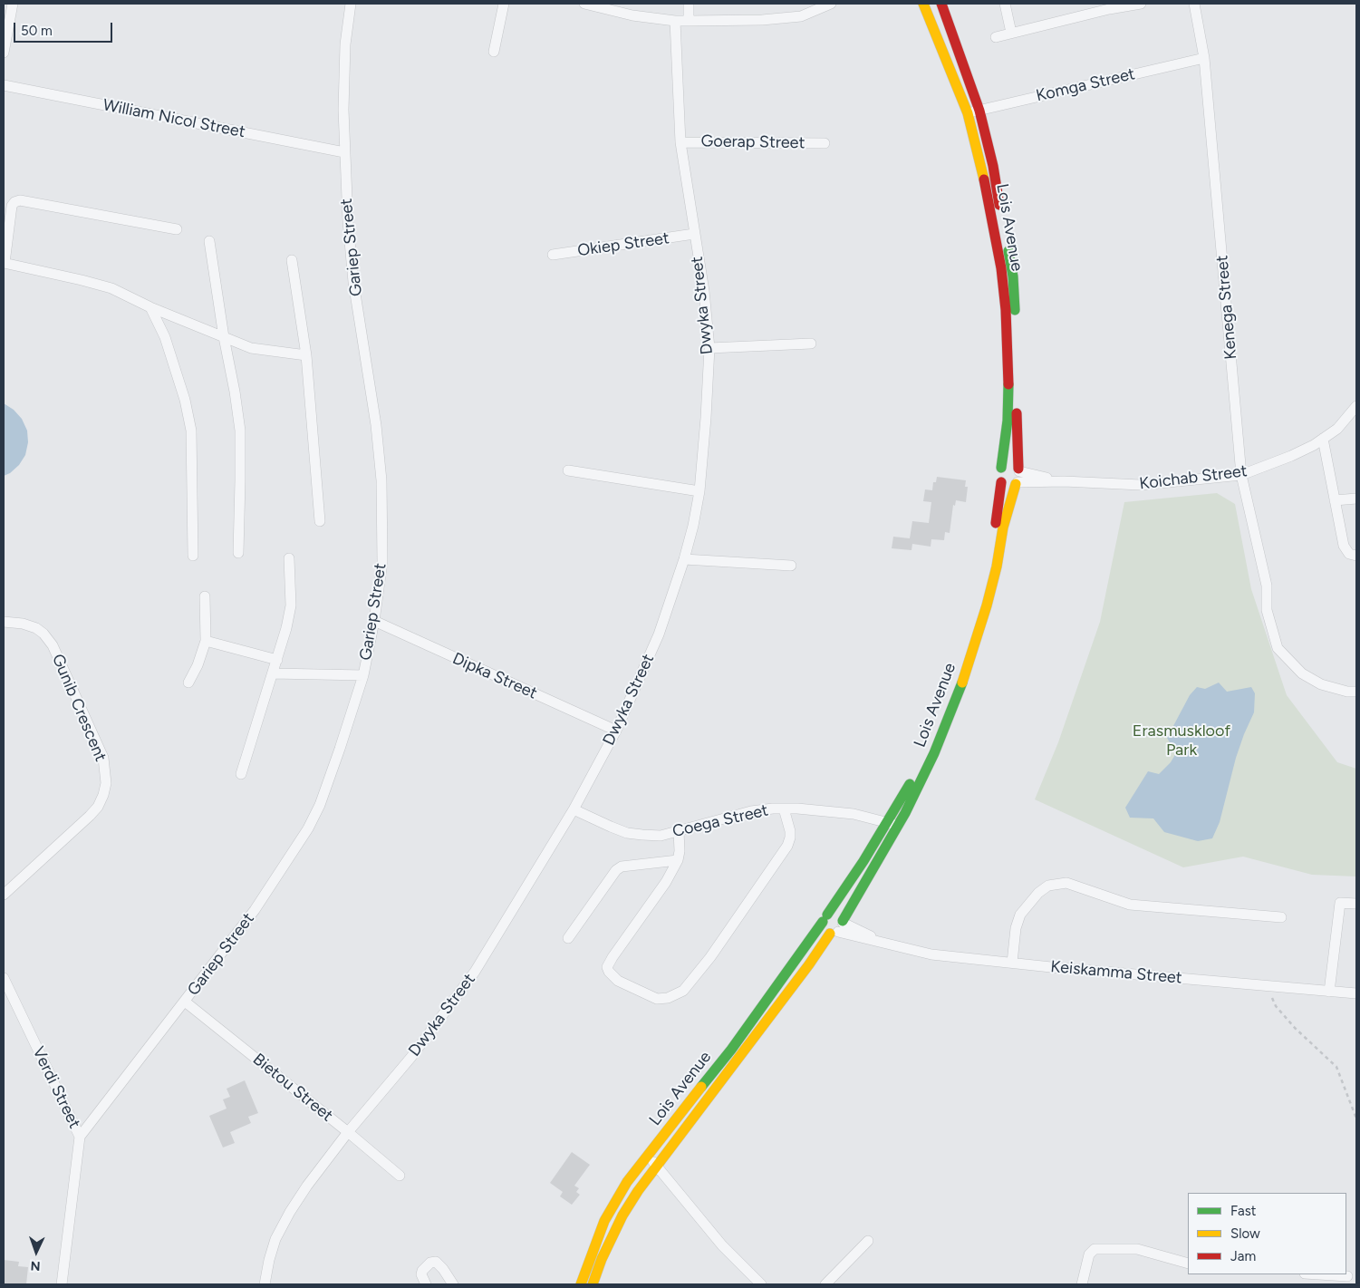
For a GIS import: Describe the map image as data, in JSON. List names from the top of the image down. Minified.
{"streets":{"street":["Komga Street","William Nicol Street","Goerap Street","Lois Avenue","Okiep Street","Gariep Street","Dwyka Street","Kenega Street","Koichab Street","Dipka Street","Gunib Crescent","Coega Street","Keiskamma Street","Verdi Street","Bietou Street"]},"crossings":[["Komga Street","Lois Avenue"],["Komga Street","Kenega Street"],["William Nicol Street","Gariep Street"],["Goerap Street","Dwyka Street"],["Lois Avenue","Koichab Street"],["Lois Avenue","Coega Street"],["Lois Avenue","Keiskamma Street"],["Okiep Street","Dwyka Street"],["Gariep Street","Dipka Street"],["Gariep Street","Verdi Street"],["Gariep Street","Bietou Street"],["Dwyka Street","Dipka Street"],["Dwyka Street","Coega Street"],["Dwyka Street","Bietou Street"],["Kenega Street","Koichab Street"]],"parks":["Erasmuskloof Park"],"legend":["Fast","Slow","Jam"],"scale_bar":"50 m","north":"bottom"}
